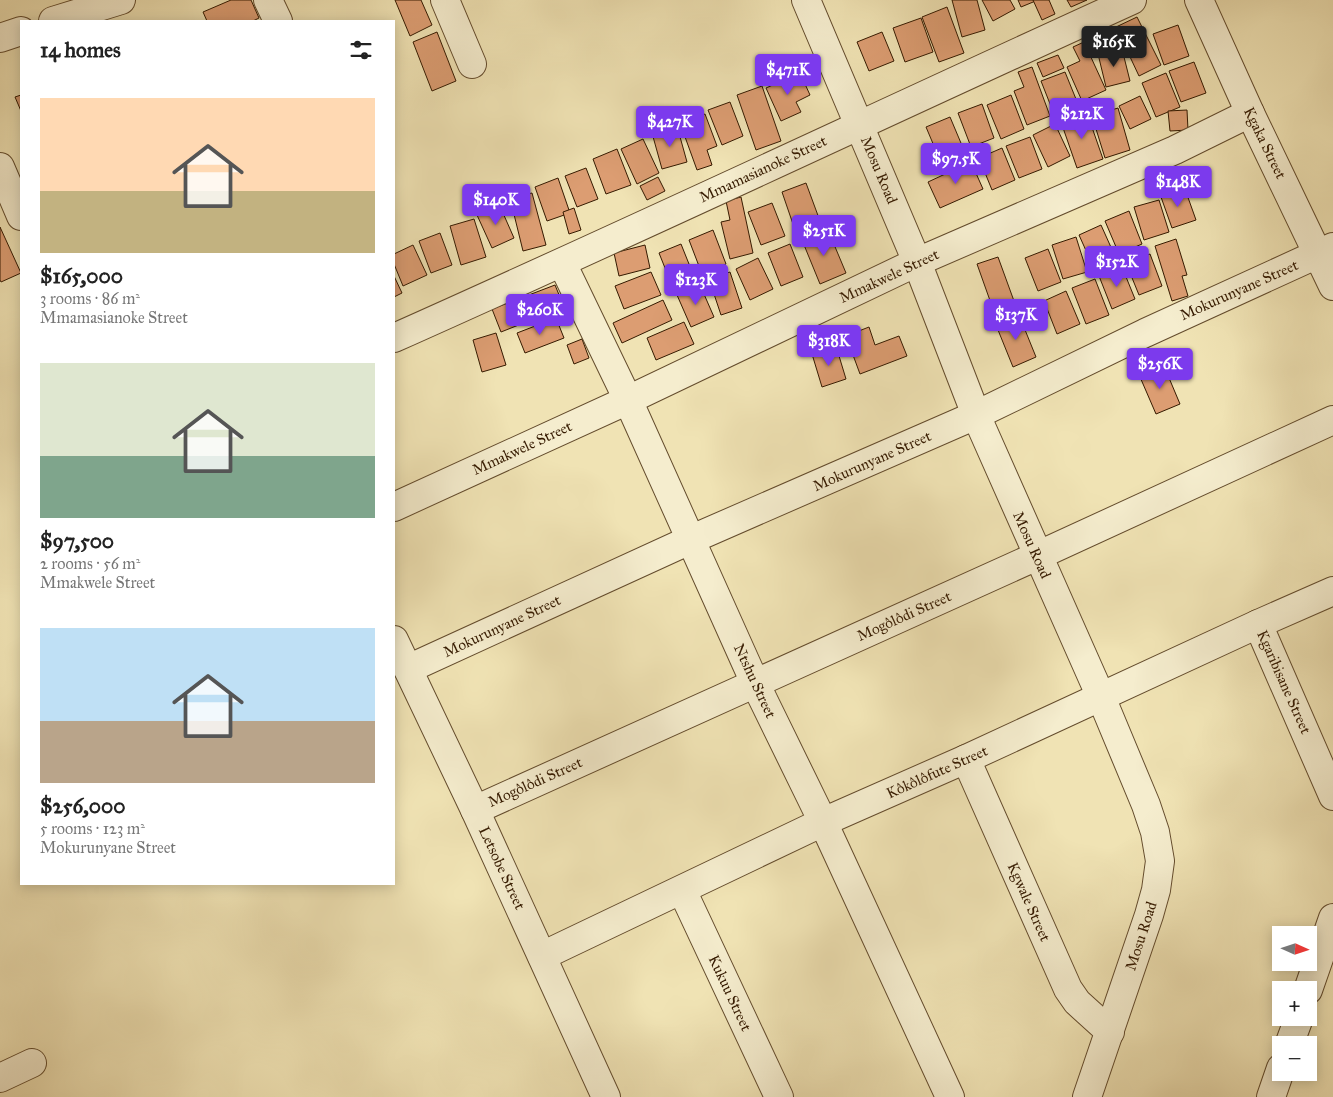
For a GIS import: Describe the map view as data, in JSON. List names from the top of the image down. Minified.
{"streets":{"street":["Kgaka Street","Mmamasianoke Street","Mosu Road","Mmakwele Street","Mokurunyane Street","Mogôlôdi Street","Ntshu Street","Kgaribisane Street","Kôkôlôfute Street","Letsobe Street","Kgwale Street","Kukuu Street"]},"crossings":[["Kgaka Street","Mmakwele Street"],["Kgaka Street","Mokurunyane Street"],["Mmamasianoke Street","Mosu Road"],["Mmamasianoke Street","Ntshu Street"],["Mosu Road","Mmakwele Street"],["Mosu Road","Mokurunyane Street"],["Mosu Road","Mogôlôdi Street"],["Mosu Road","Kôkôlôfute Street"],["Mosu Road","Kgwale Street"],["Mmakwele Street","Ntshu Street"],["Mokurunyane Street","Ntshu Street"],["Mokurunyane Street","Letsobe Street"],["Mogôlôdi Street","Ntshu Street"],["Mogôlôdi Street","Letsobe Street"],["Ntshu Street","Kôkôlôfute Street"],["Kgaribisane Street","Kôkôlôfute Street"],["Kôkôlôfute Street","Letsobe Street"],["Kôkôlôfute Street","Kgwale Street"],["Kôkôlôfute Street","Kukuu Street"]],"north":"right","page":{"heading":"14 homes","price":["$165K","$471K","$212K","$427K","$97.5K","$148K","$140K","$251K","$152K","$123K","$260K","$137K","$318K","$256K"],"list":[{"name":"$165,000","note":"3 rooms · 86 m² · Mmamasianoke Street"},{"name":"$97,500","note":"2 rooms · 56 m² · Mmakwele Street"},{"name":"$256,000","note":"5 rooms · 123 m² · Mokurunyane Street"}],"map_buttons":["+","−"]}}
